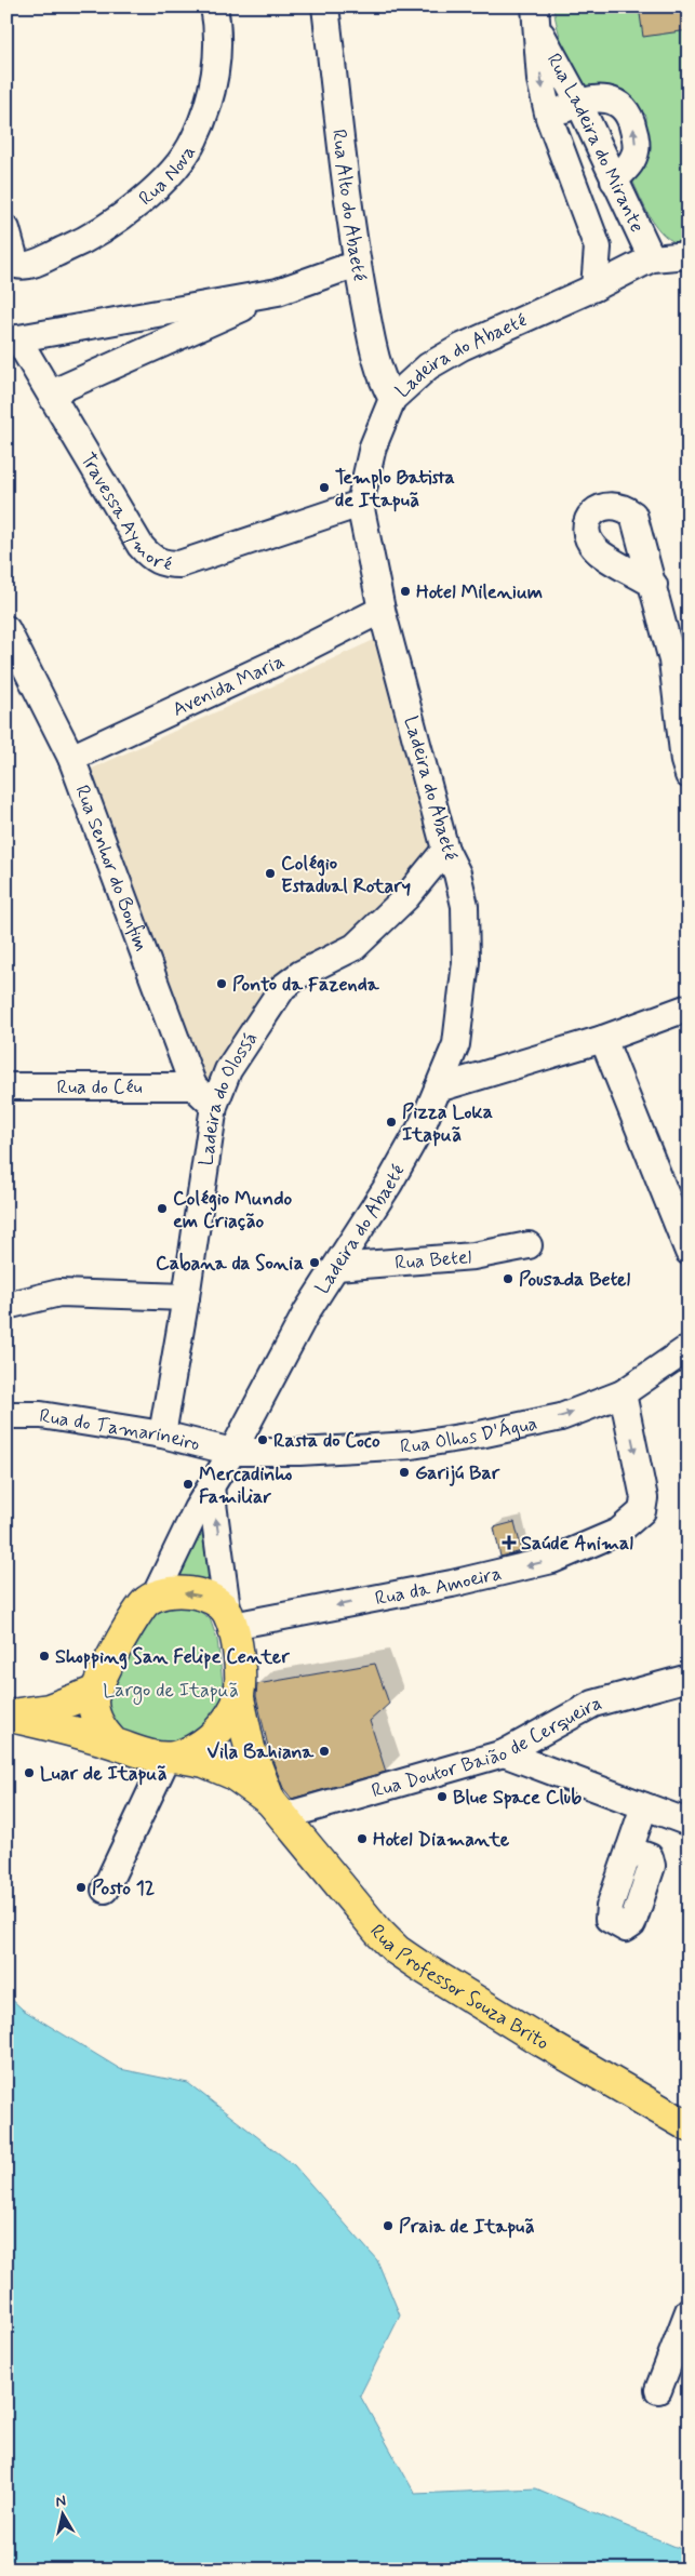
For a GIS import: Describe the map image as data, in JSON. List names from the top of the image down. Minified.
{"streets":{"main road":["Rua Professor Souza Brito"],"street":["Rua Ladeira do Mirante","Rua Nova","Rua Alto do Abaeté","Ladeira do Abaeté","Travessa Aymoré","Avenida Maria","Rua Senhor do Bonfim","Rua do Céu","Ladeira do Olossá","Rua Betel","Rua do Tamarineiro","Rua Olhos D'Água","Rua da Amoeira","Rua Doutor Baião de Cerqueira"]},"crossings":[["Rua Ladeira do Mirante","Ladeira do Abaeté"],["Rua Alto do Abaeté","Ladeira do Abaeté"],["Ladeira do Abaeté","Travessa Aymoré"],["Ladeira do Abaeté","Avenida Maria"],["Ladeira do Abaeté","Ladeira do Olossá"],["Ladeira do Abaeté","Rua Betel"],["Ladeira do Abaeté","Rua do Tamarineiro"],["Ladeira do Abaeté","Rua Olhos D'Água"],["Ladeira do Abaeté","Rua da Amoeira"],["Ladeira do Abaeté","Rua Professor Souza Brito"],["Avenida Maria","Rua Senhor do Bonfim"],["Rua Senhor do Bonfim","Rua do Céu"],["Rua Senhor do Bonfim","Ladeira do Olossá"],["Ladeira do Olossá","Rua do Tamarineiro"],["Rua do Tamarineiro","Rua Olhos D'Água"],["Rua Olhos D'Água","Rua da Amoeira"],["Rua da Amoeira","Rua Professor Souza Brito"],["Rua Doutor Baião de Cerqueira","Rua Professor Souza Brito"]],"one_way":["Rua Olhos D'Água","Rua da Amoeira"],"parks":["Largo de Itapuã"],"places":{"other":["Templo Batista de Itapuã","Hotel Milenium","Colégio Estadual Rotary","Ponto da Fazenda","Pizza Loka Itapuã","Colégio Mundo em Criação","Cabana da Sonia","Pousada Betel","Rasta do Coco","Garijú Bar","Mercadinho Familiar","Shopping San Felipe Center","Vila Bahiana","Luar de Itapuã","Blue Space Club","Hotel Diamante","Posto 12","Praia de Itapuã"],"health":["Saúde Animal"]},"north":"top"}
